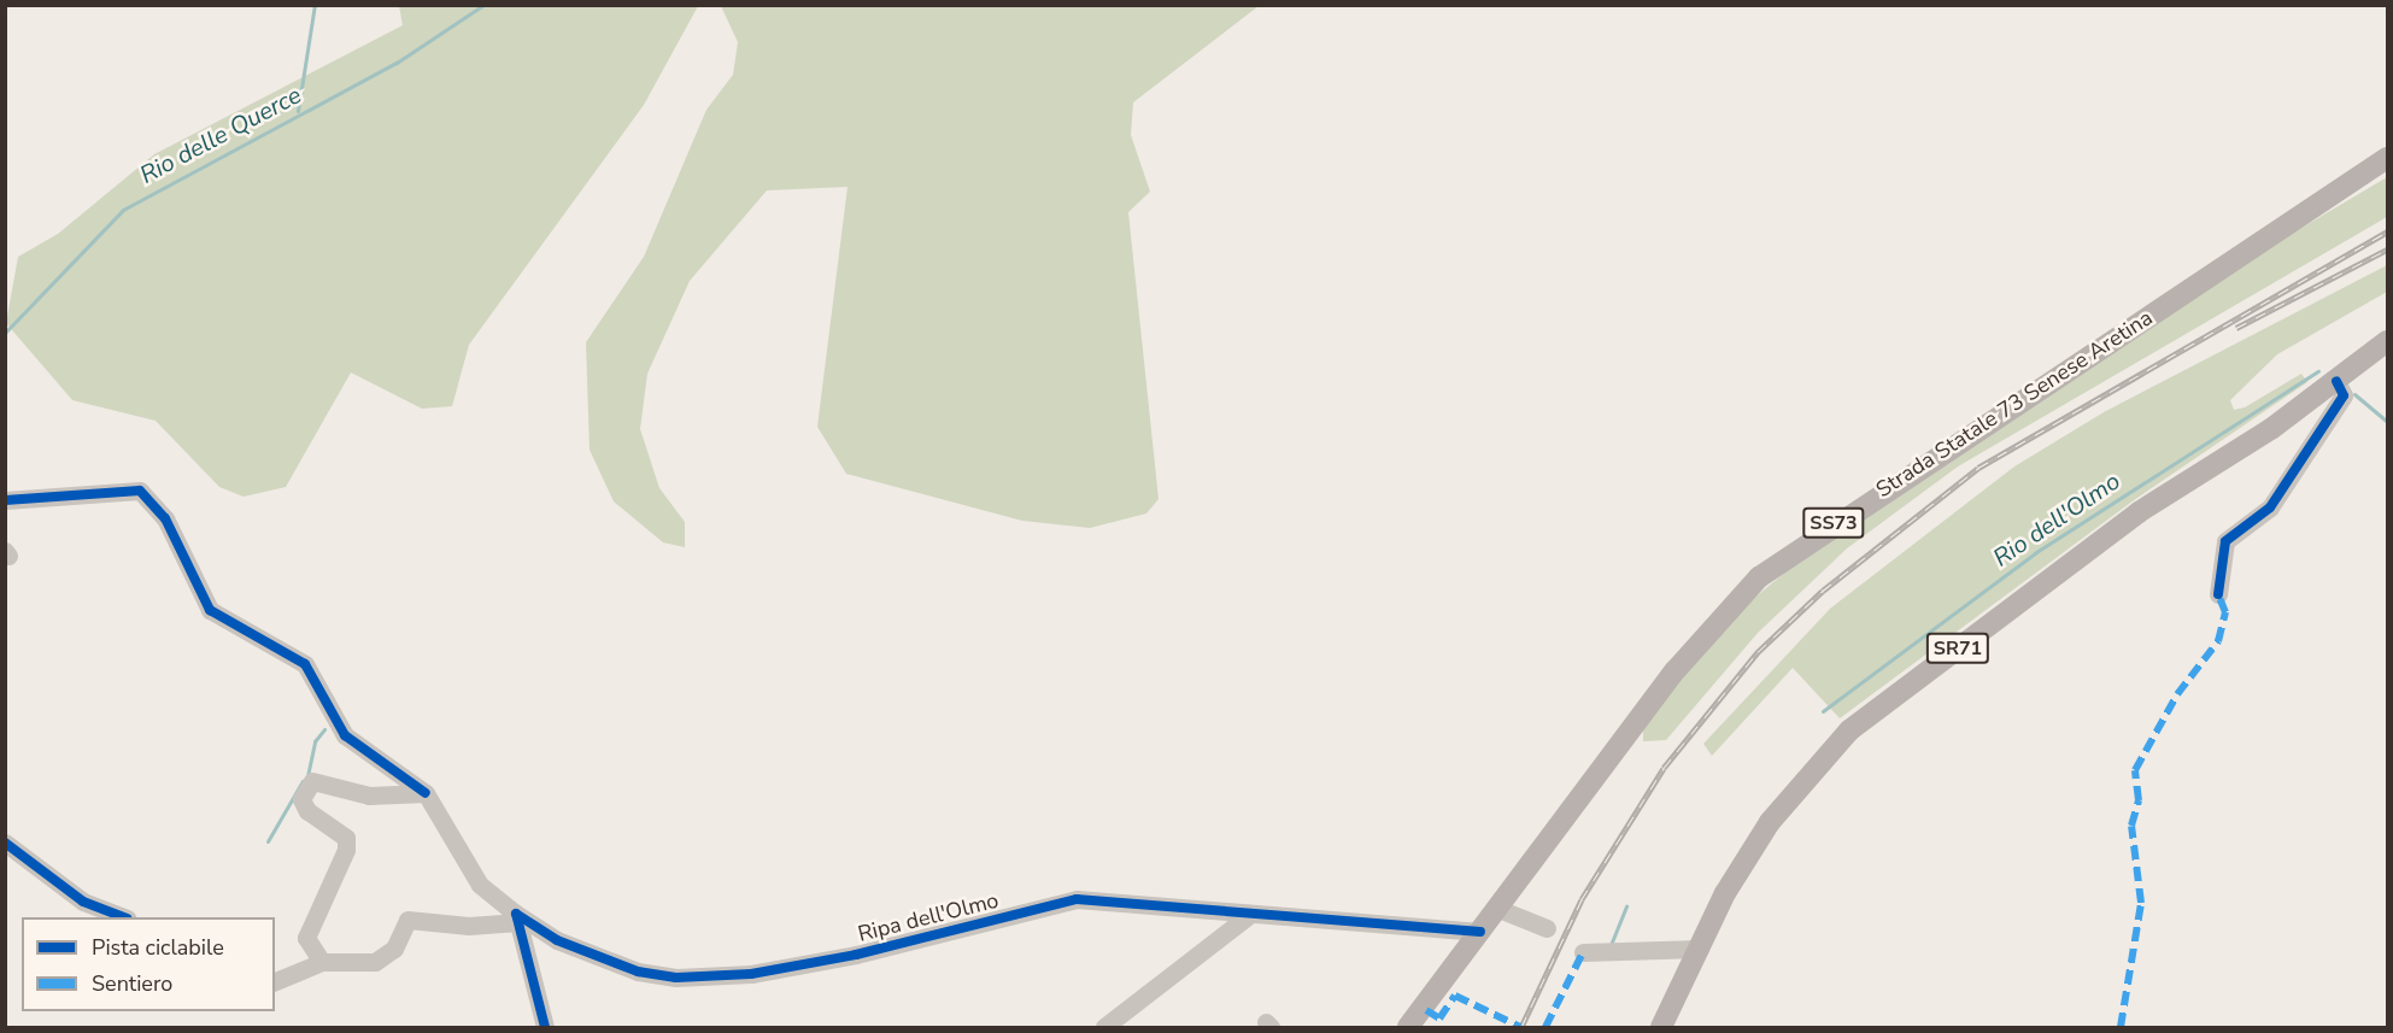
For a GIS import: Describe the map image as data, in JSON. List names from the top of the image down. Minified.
{"streets":{"main road":["Strada Statale 73 Senese Aretina","SS73","SR71"],"street":["Ripa dell'Olmo"]},"crossings":[["Strada Statale 73 Senese Aretina","Ripa dell'Olmo"]],"water":["Rio delle Querce","Rio dell'Olmo"],"legend":["Pista ciclabile","Sentiero"]}
